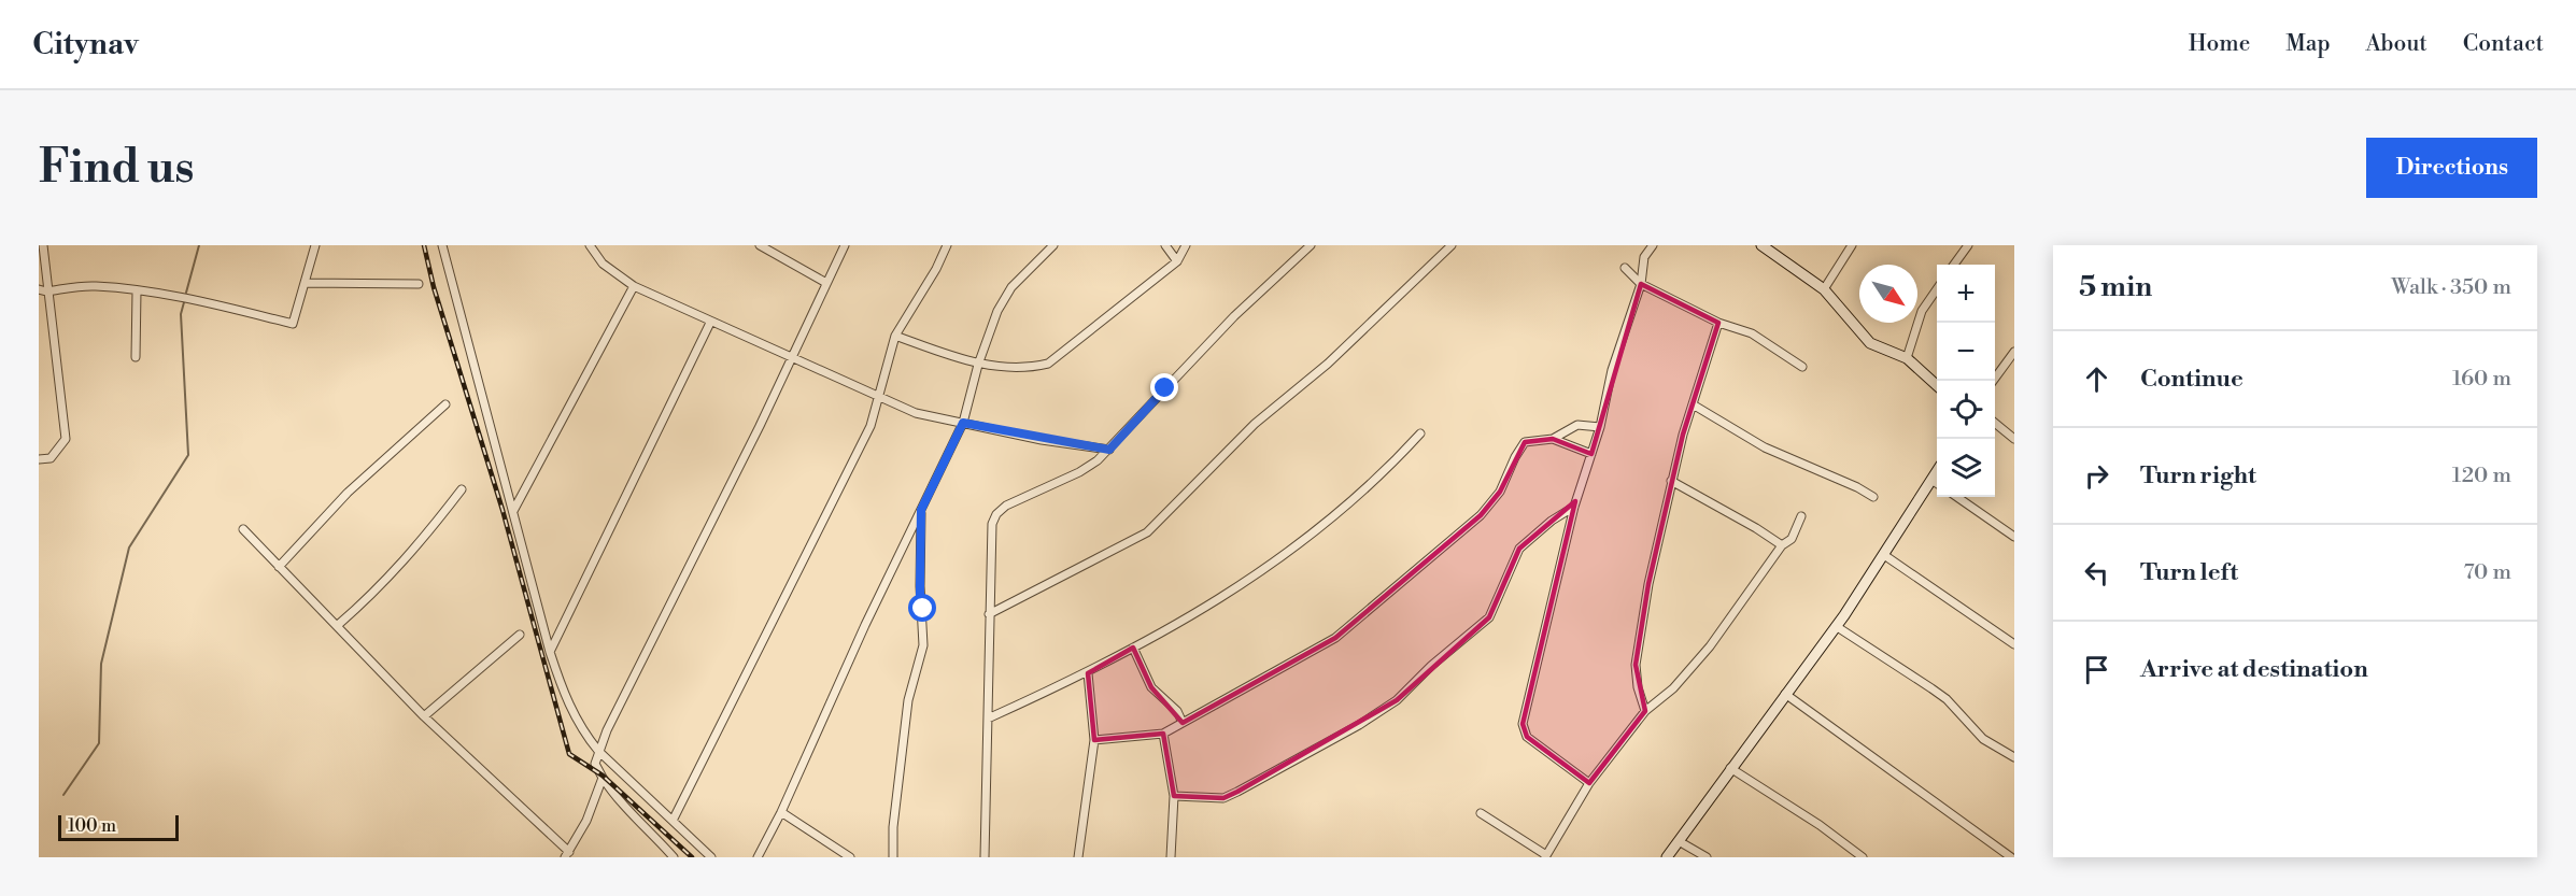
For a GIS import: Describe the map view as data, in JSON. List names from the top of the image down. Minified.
{"scale_bar":"100 m","north":"bottom right","page":{"header":"Citynav","nav":["Home","Map","About","Contact"],"buttons":"Directions","title":"Find us","heading":["5 min","Walk · 350 m"],"map_buttons":["+","−"],"list":[["Continue","160 m"],["Turn right","120 m"],["Turn left","70 m"],"Arrive at destination"],"scale":"100 m"}}
